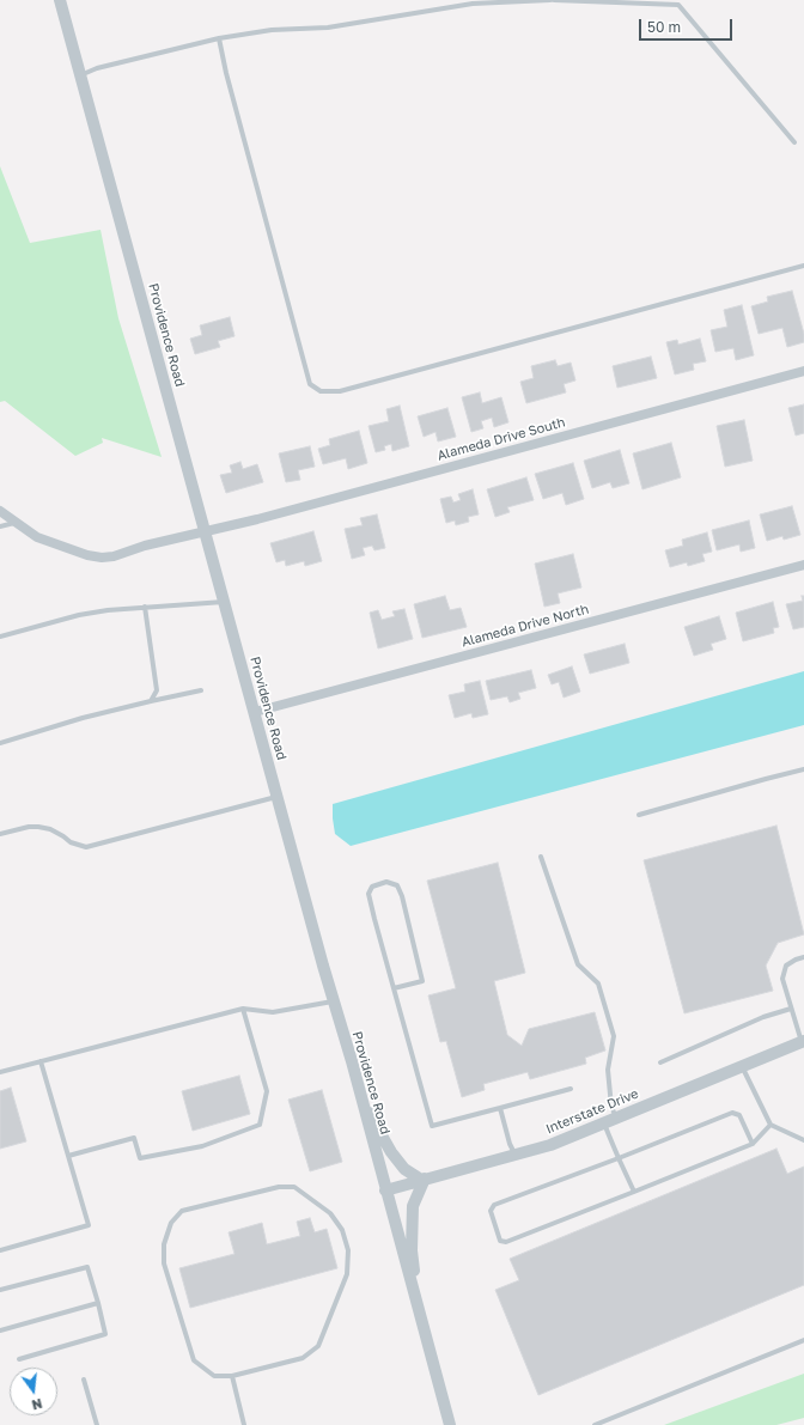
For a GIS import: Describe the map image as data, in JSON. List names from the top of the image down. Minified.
{"streets":{"street":["Providence Road","Alameda Drive South","Alameda Drive North","Interstate Drive"]},"crossings":[["Providence Road","Alameda Drive South"],["Providence Road","Alameda Drive North"],["Providence Road","Interstate Drive"]],"scale_bar":"50 m","north":"bottom"}
